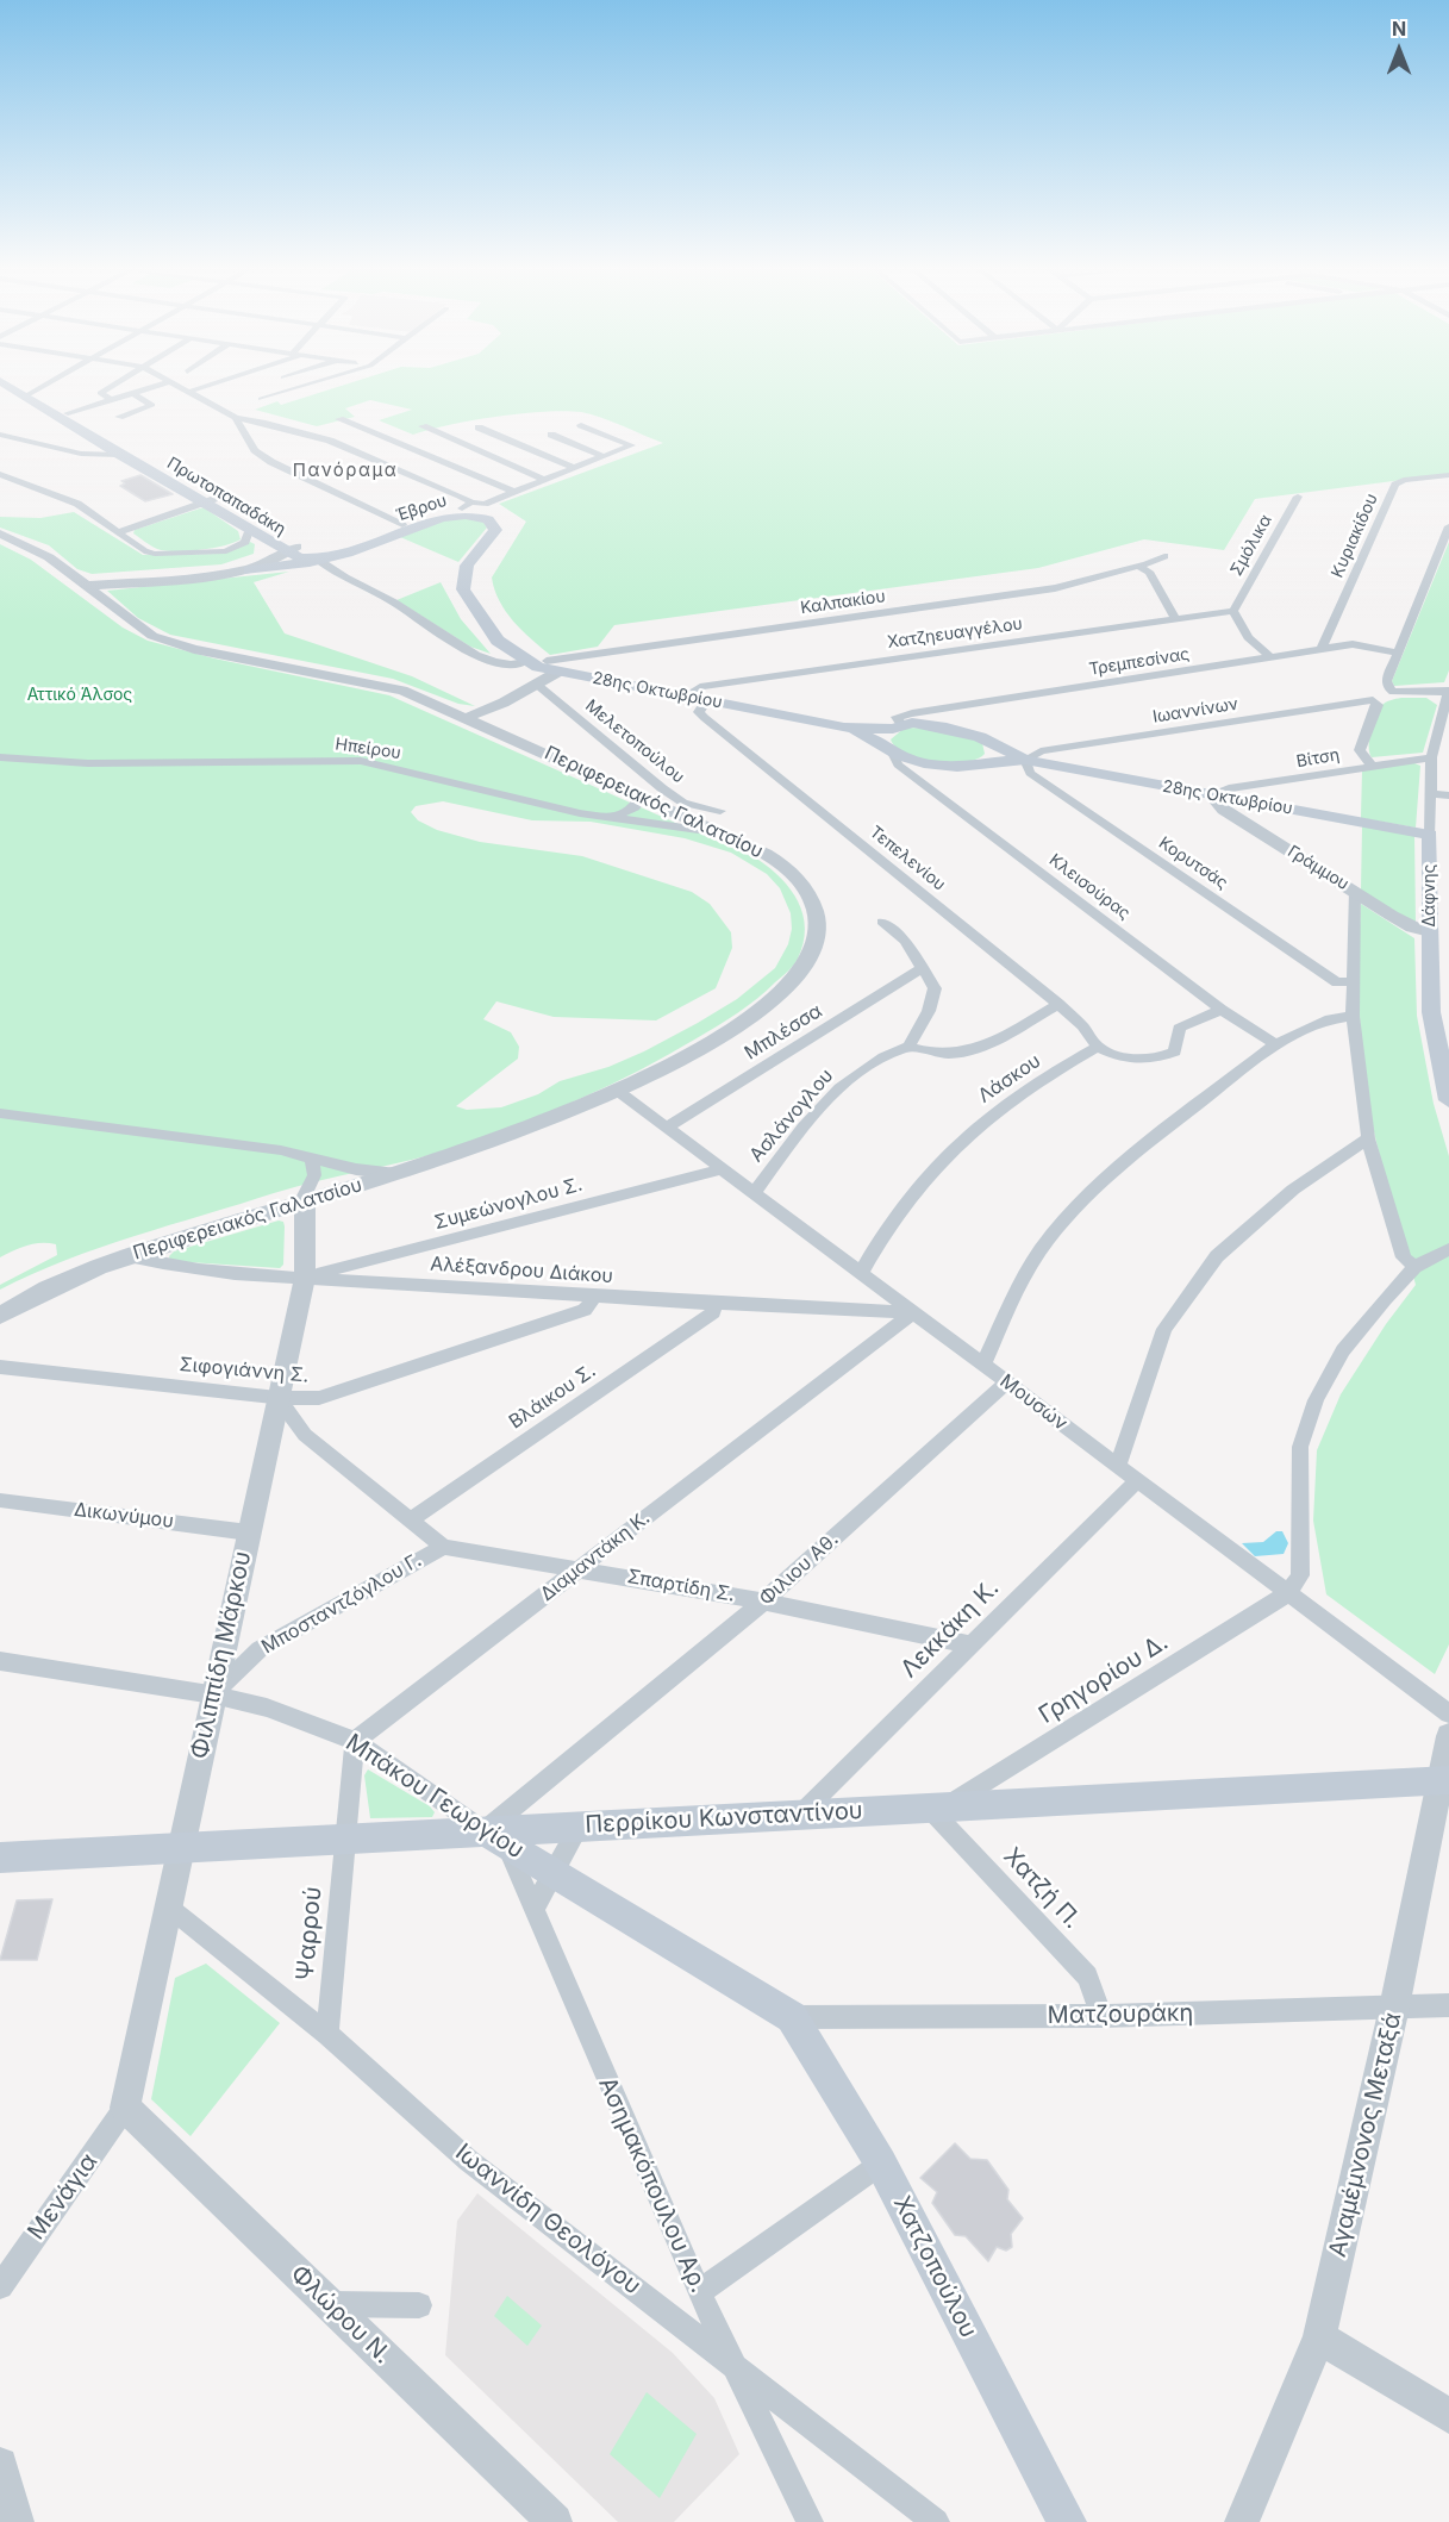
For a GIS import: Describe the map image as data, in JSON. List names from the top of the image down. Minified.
{"streets":{"main road":["Πρωτοπαπαδάκη","Έβρου","28ης Οκτωβρίου","Δάφνης","Μπάκου Γεωργίου","Περρίκου Κωνσταντίνου","Χατζοπούλου"],"street":["Κυριακίδου","Σμόλικα","Καλπακίου","Χατζηευαγγέλου","Τρεμπεσίνας","Ιωαννίνων","Μελετοπούλου","Ηπείρου","Βίτση","Περιφερειακός Γαλατσίου","Τεπελενίου","Κορυτσάς","Γράμμου","Κλεισούρας","Μπλέσσα","Λάσκου","Ασλάνογλου","Συμεώνογλου Σ.","Αλέξανδρου Διάκου","Σιφογιάννη Σ.","Βλάικου Σ.","Μουσών","Δικωνύμου","Διαμαντάκη Κ.","Φιλιου Αθ.","Σπαρτίδη Σ.","Μποσταντζόγλου Γ.","Λεκκάκη Κ.","Φιλιππίδη Μάρκου","Γρηγορίου Δ.","Χατζή Π.","Ψαρρού","Ματζουράκη","Αγαμέμνονος Μεταξά","Ασημακόπουλου Αρ.","Μενάγια","Ιωαννίδη Θεολόγου","Φλώρου Ν."]},"crossings":[["Πρωτοπαπαδάκη","Έβρου"],["Έβρου","Καλπακίου"],["Έβρου","28ης Οκτωβρίου"],["Έβρου","Μελετοπούλου"],["Κυριακίδου","Τρεμπεσίνας"],["Σμόλικα","Χατζηευαγγέλου"],["Καλπακίου","28ης Οκτωβρίου"],["Καλπακίου","Μελετοπούλου"],["Χατζηευαγγέλου","28ης Οκτωβρίου"],["Τρεμπεσίνας","28ης Οκτωβρίου"],["Τρεμπεσίνας","Κλεισούρας"],["28ης Οκτωβρίου","Ιωαννίνων"],["28ης Οκτωβρίου","Μελετοπούλου"],["28ης Οκτωβρίου","Βίτση"],["28ης Οκτωβρίου","Τεπελενίου"],["28ης Οκτωβρίου","Κορυτσάς"],["28ης Οκτωβρίου","Γράμμου"],["28ης Οκτωβρίου","Κλεισούρας"],["28ης Οκτωβρίου","Δάφνης"],["Ιωαννίνων","Βίτση"],["Ιωαννίνων","Κορυτσάς"],["Ηπείρου","Περιφερειακός Γαλατσίου"],["Βίτση","Γράμμου"],["Βίτση","Δάφνης"],["Περιφερειακός Γαλατσίου","Αλέξανδρου Διάκου"],["Περιφερειακός Γαλατσίου","Μουσών"],["Περιφερειακός Γαλατσίου","Φιλιππίδη Μάρκου"],["Τεπελενίου","Λάσκου"],["Γράμμου","Δάφνης"],["Μπλέσσα","Μουσών"],["Λάσκου","Μουσών"],["Ασλάνογλου","Μουσών"],["Συμεώνογλου Σ.","Αλέξανδρου Διάκου"],["Συμεώνογλου Σ.","Μουσών"],["Συμεώνογλου Σ.","Φιλιππίδη Μάρκου"],["Αλέξανδρου Διάκου","Σιφογιάννη Σ."],["Αλέξανδρου Διάκου","Βλάικου Σ."],["Αλέξανδρου Διάκου","Μουσών"],["Αλέξανδρου Διάκου","Διαμαντάκη Κ."],["Αλέξανδρου Διάκου","Φιλιππίδη Μάρκου"],["Σιφογιάννη Σ.","Σπαρτίδη Σ."],["Σιφογιάννη Σ.","Φιλιππίδη Μάρκου"],["Βλάικου Σ.","Σπαρτίδη Σ."],["Μουσών","Διαμαντάκη Κ."],["Μουσών","Φιλιου Αθ."],["Μουσών","Λεκκάκη Κ."],["Μουσών","Γρηγορίου Δ."],["Δικωνύμου","Φιλιππίδη Μάρκου"],["Διαμαντάκη Κ.","Σπαρτίδη Σ."],["Διαμαντάκη Κ.","Μπάκου Γεωργίου"],["Φιλιου Αθ.","Σπαρτίδη Σ."],["Φιλιου Αθ.","Μπάκου Γεωργίου"],["Φιλιου Αθ.","Περρίκου Κωνσταντίνου"],["Φιλιου Αθ.","Ασημακόπουλου Αρ."],["Σπαρτίδη Σ.","Μποσταντζόγλου Γ."],["Σπαρτίδη Σ.","Λεκκάκη Κ."],["Σπαρτίδη Σ.","Φιλιππίδη Μάρκου"],["Μποσταντζόγλου Γ.","Φιλιππίδη Μάρκου"],["Μποσταντζόγλου Γ.","Μπάκου Γεωργίου"],["Λεκκάκη Κ.","Περρίκου Κωνσταντίνου"],["Φιλιππίδη Μάρκου","Μπάκου Γεωργίου"],["Φιλιππίδη Μάρκου","Περρίκου Κωνσταντίνου"],["Φιλιππίδη Μάρκου","Μενάγια"],["Φιλιππίδη Μάρκου","Ιωαννίδη Θεολόγου"],["Φιλιππίδη Μάρκου","Φλώρου Ν."],["Γρηγορίου Δ.","Περρίκου Κωνσταντίνου"],["Γρηγορίου Δ.","Χατζή Π."],["Μπάκου Γεωργίου","Περρίκου Κωνσταντίνου"],["Μπάκου Γεωργίου","Ματζουράκη"],["Μπάκου Γεωργίου","Ασημακόπουλου Αρ."],["Μπάκου Γεωργίου","Χατζοπούλου"],["Περρίκου Κωνσταντίνου","Χατζή Π."],["Περρίκου Κωνσταντίνου","Ψαρρού"],["Περρίκου Κωνσταντίνου","Αγαμέμνονος Μεταξά"],["Περρίκου Κωνσταντίνου","Ασημακόπουλου Αρ."],["Χατζή Π.","Ματζουράκη"],["Ψαρρού","Ιωαννίδη Θεολόγου"],["Ματζουράκη","Αγαμέμνονος Μεταξά"],["Ματζουράκη","Χατζοπούλου"],["Ασημακόπουλου Αρ.","Ιωαννίδη Θεολόγου"],["Μενάγια","Φλώρου Ν."]],"districts":["Πανόραμα"],"parks":["Αττικό Άλσος"],"north":"top"}
